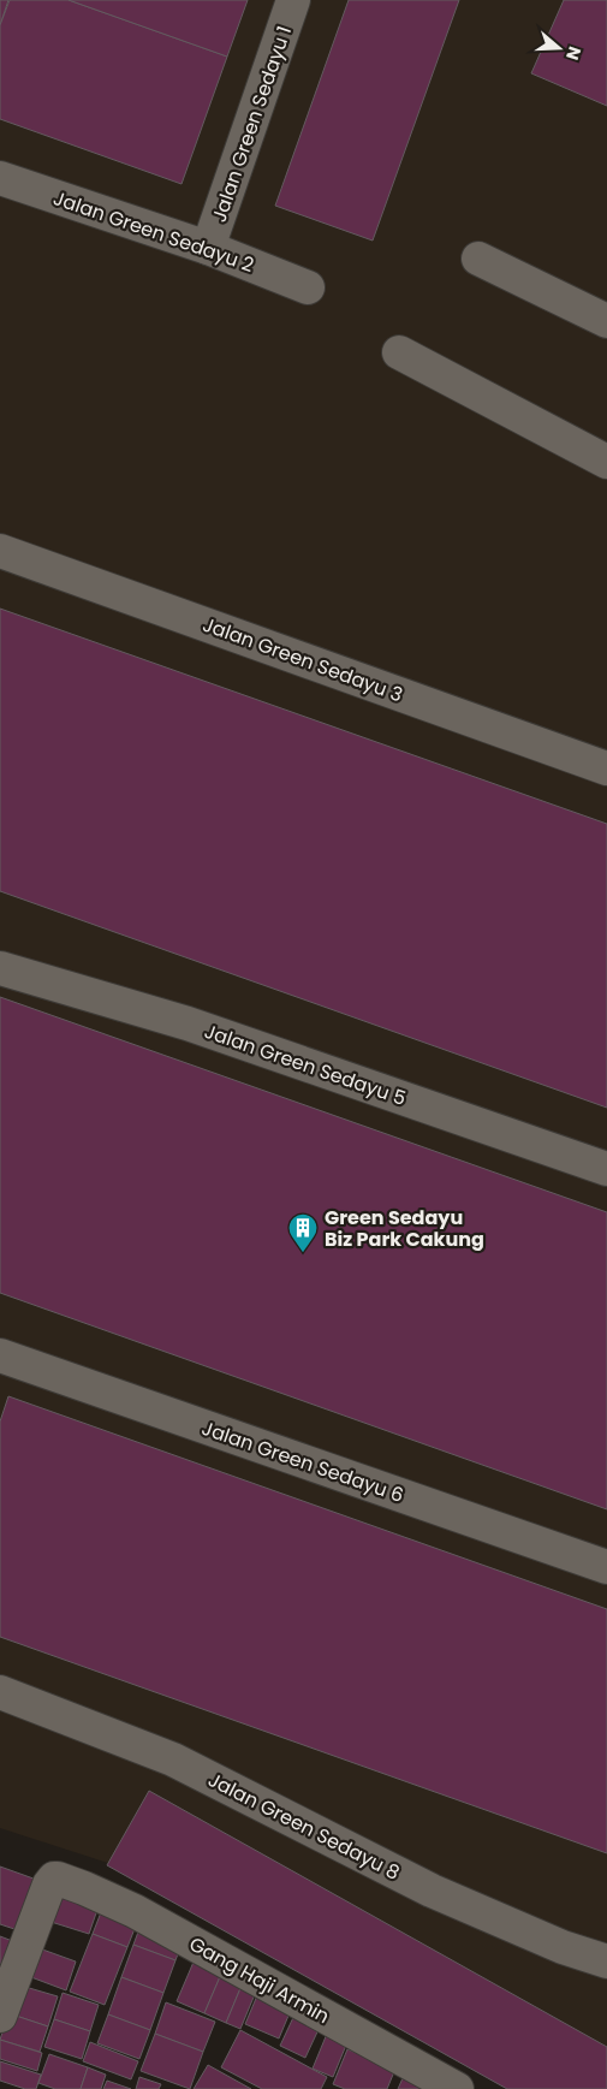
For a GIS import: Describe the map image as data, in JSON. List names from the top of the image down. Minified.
{"streets":{"street":["Jalan Green Sedayu 1","Jalan Green Sedayu 2","Jalan Green Sedayu 3","Jalan Green Sedayu 5","Jalan Green Sedayu 6","Jalan Green Sedayu 8","Gang Haji Armin"]},"crossings":[["Jalan Green Sedayu 1","Jalan Green Sedayu 2"]],"places":{"building":["Green Sedayu Biz Park Cakung"]},"north":"right"}
